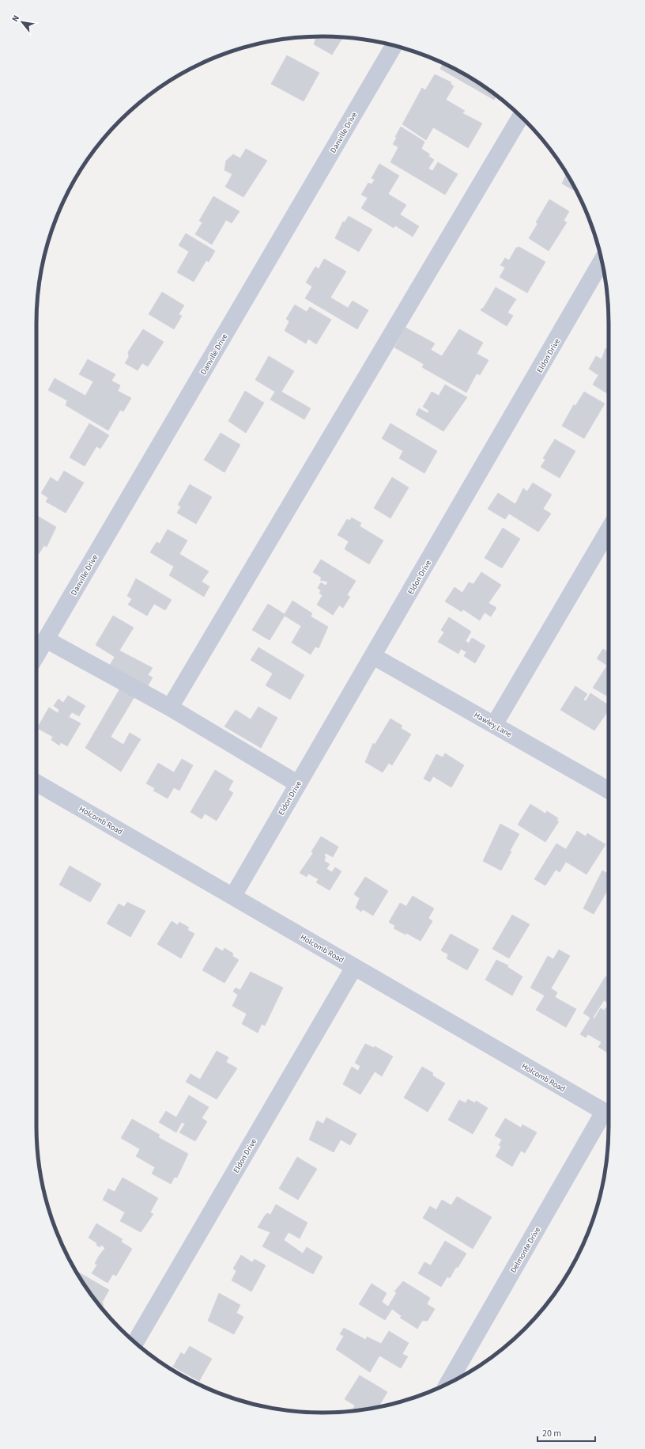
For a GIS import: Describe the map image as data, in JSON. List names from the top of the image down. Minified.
{"streets":{"street":["Danville Drive","Eldon Drive","Hawley Lane","Holcomb Road","Delmonte Drive"]},"crossings":[["Eldon Drive","Hawley Lane"],["Eldon Drive","Holcomb Road"],["Holcomb Road","Delmonte Drive"]],"scale_bar":"20 m","north":"top left"}
